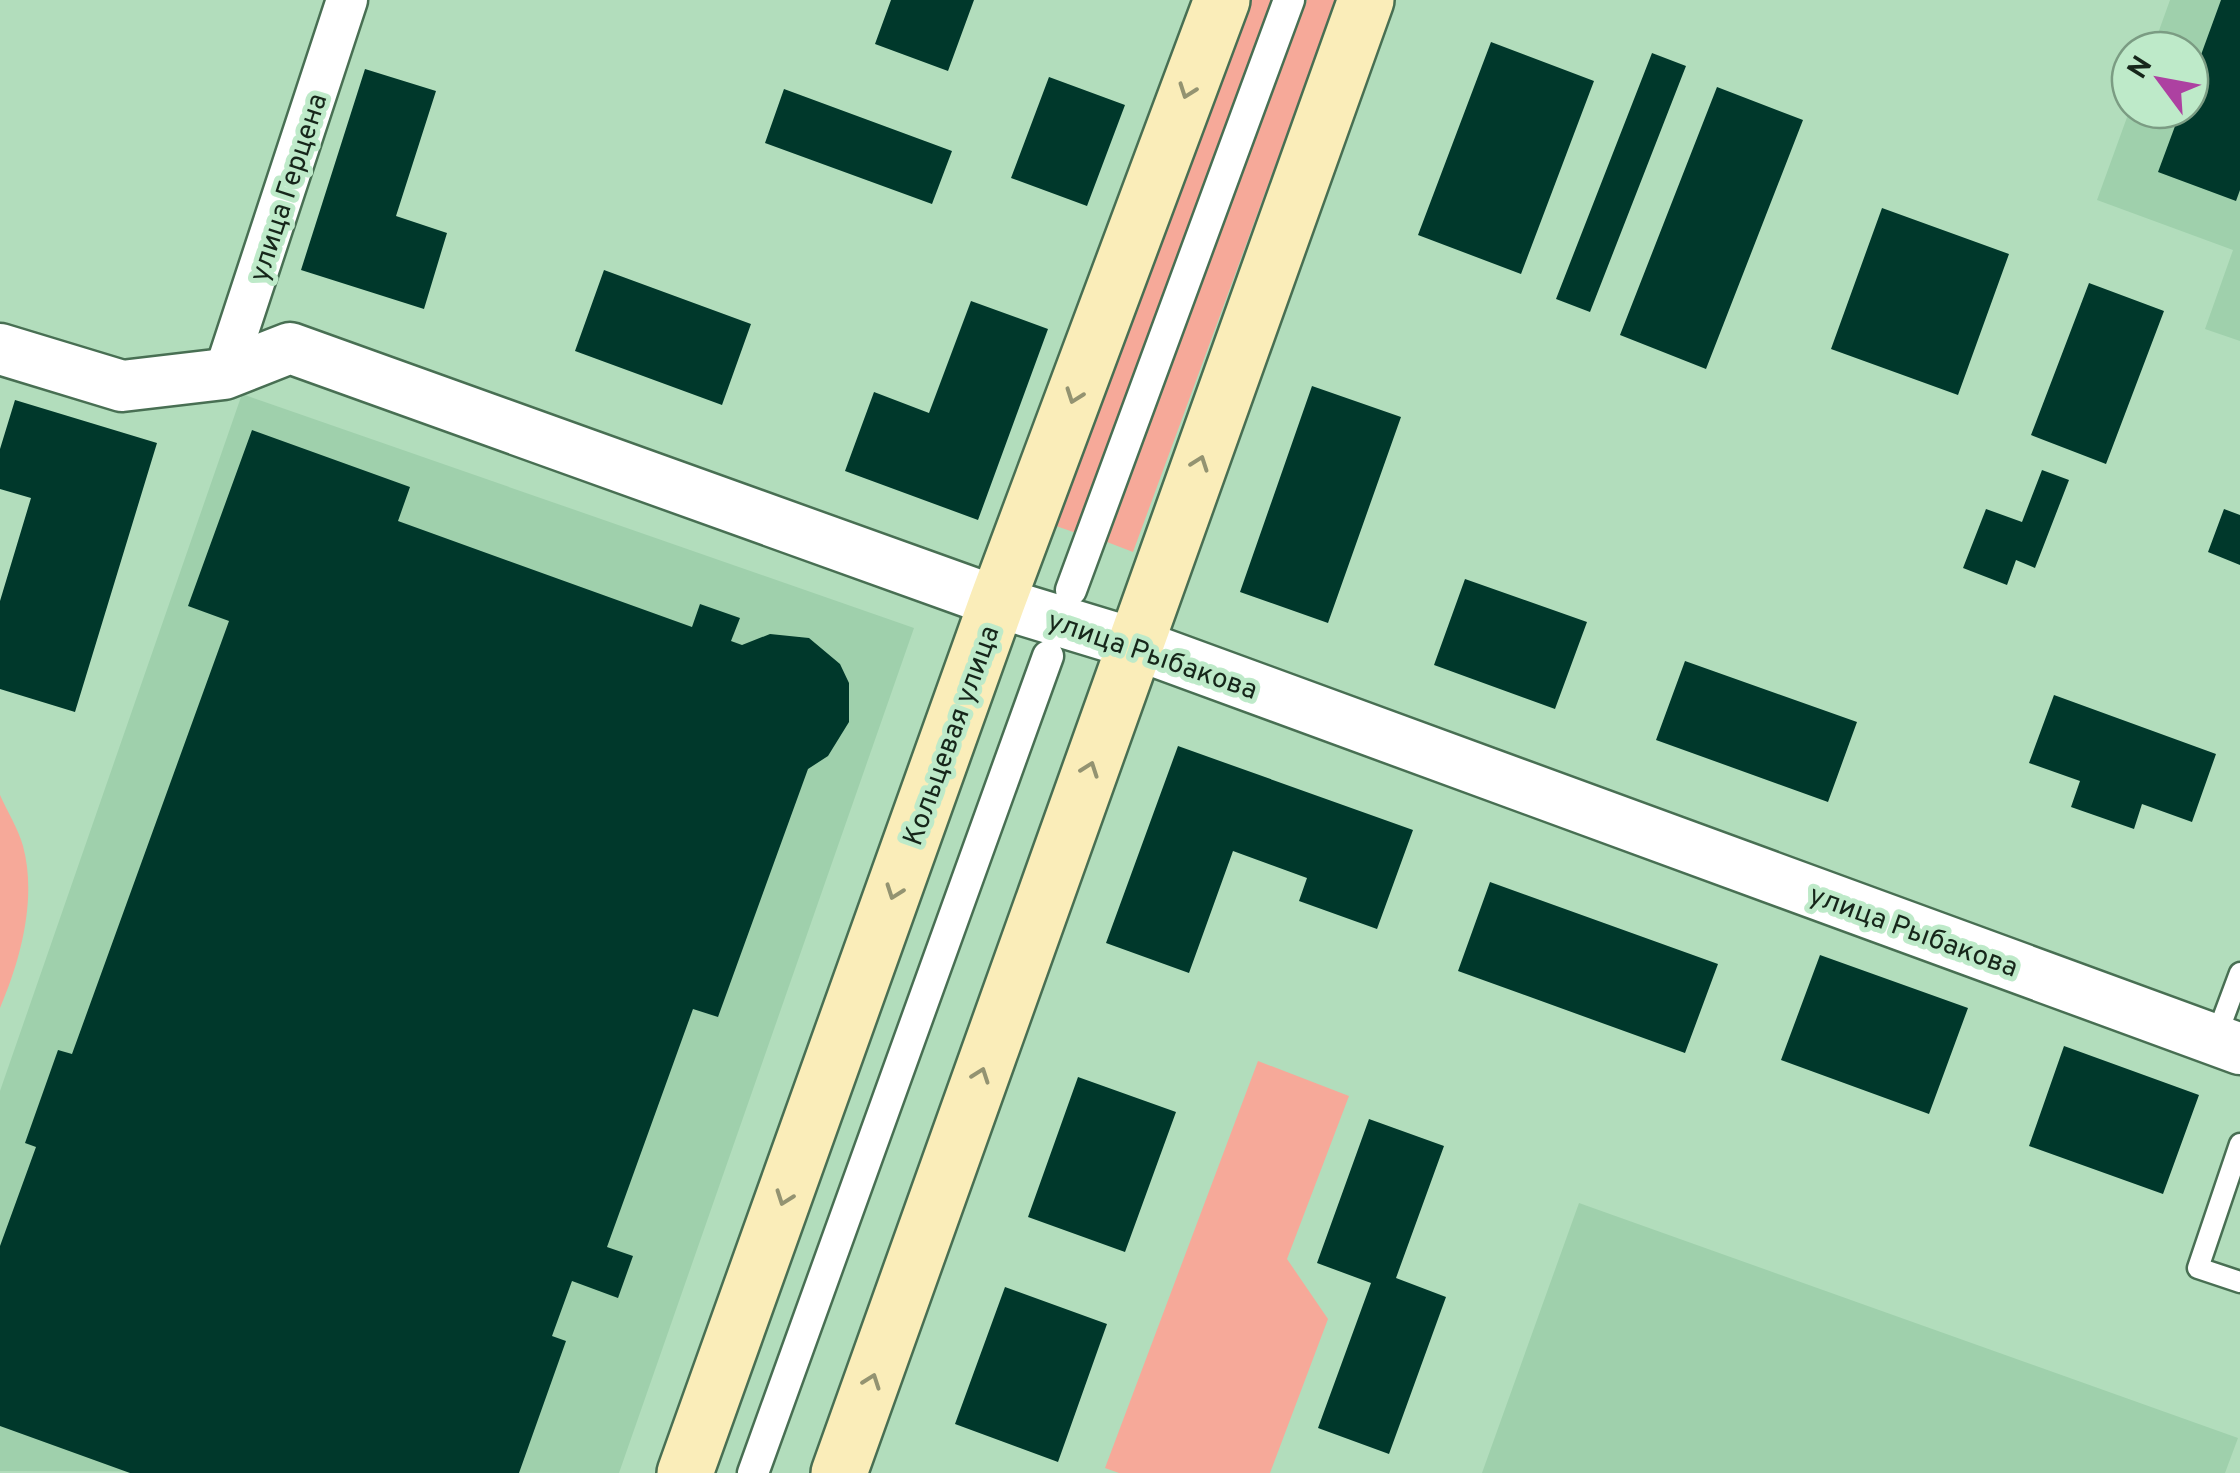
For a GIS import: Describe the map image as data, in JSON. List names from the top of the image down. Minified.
{"streets":{"main road":["Кольцевая улица"],"street":["улица Герцена","улица Рыбакова"]},"crossings":[["улица Герцена","улица Рыбакова"],["улица Рыбакова","Кольцевая улица"]],"north":"top left"}
